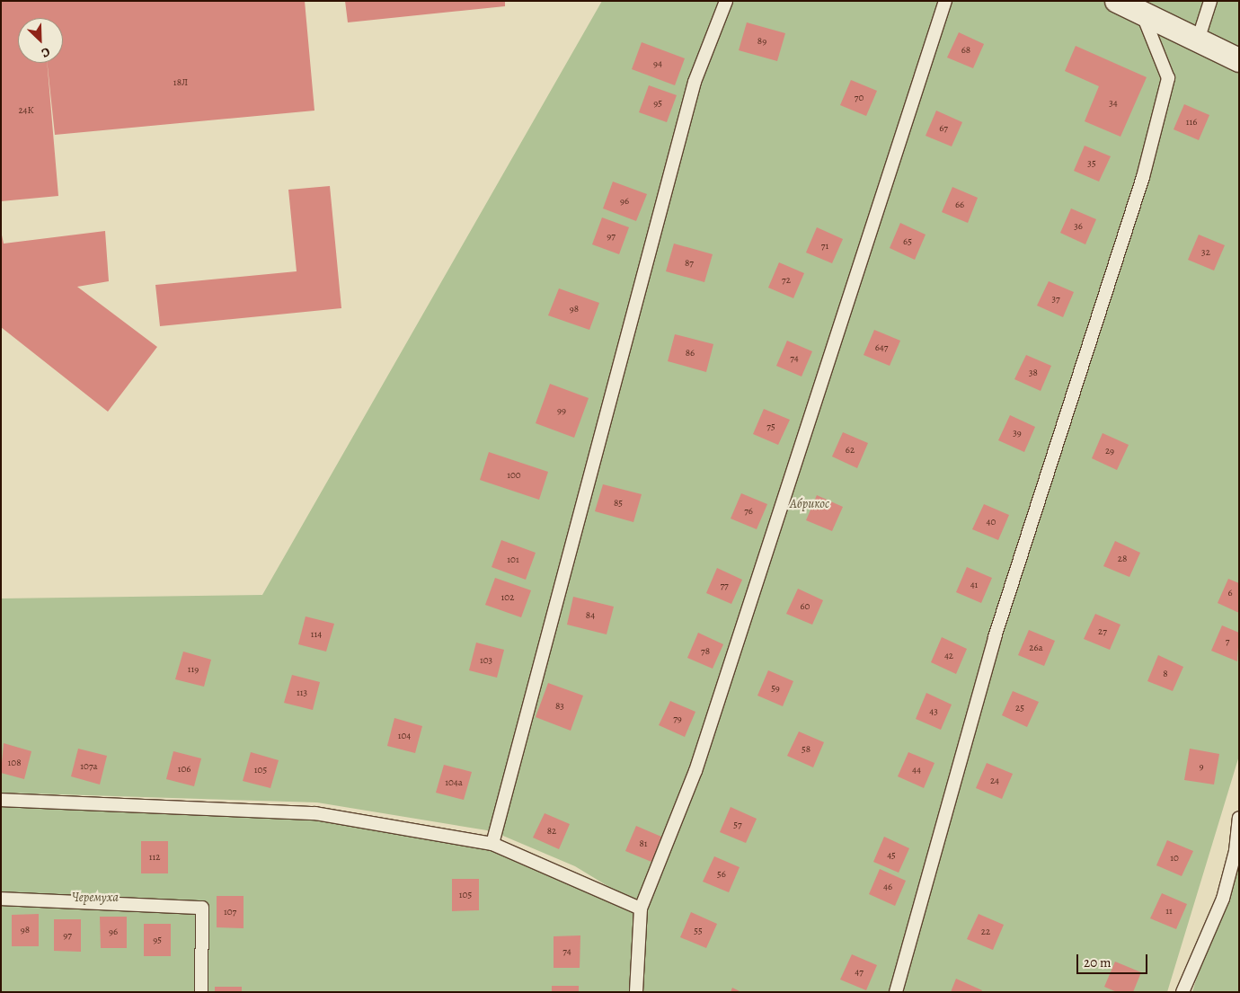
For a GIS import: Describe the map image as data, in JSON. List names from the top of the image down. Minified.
{"parks":["Абрикос","Черемуха"],"house_numbers":["89","68","94","18Л","70","95","34","24К","116","67","35","96","66","36","97","65","71","32","87","72","37","98","647","86","74","38","99","75","39","62","29","100","85","76","40","28","101","41","77","6","102","60","84","27","114","7","26а","78","42","103","119","8","59","113","83","25","43","79","104","58","108","107а","9","106","105","44","24","104а","57","82","81","45","112","10","56","46","105","11","107","98","55","96","22","97","95","74","47"],"scale_bar":"20 m","north":"bottom right"}
